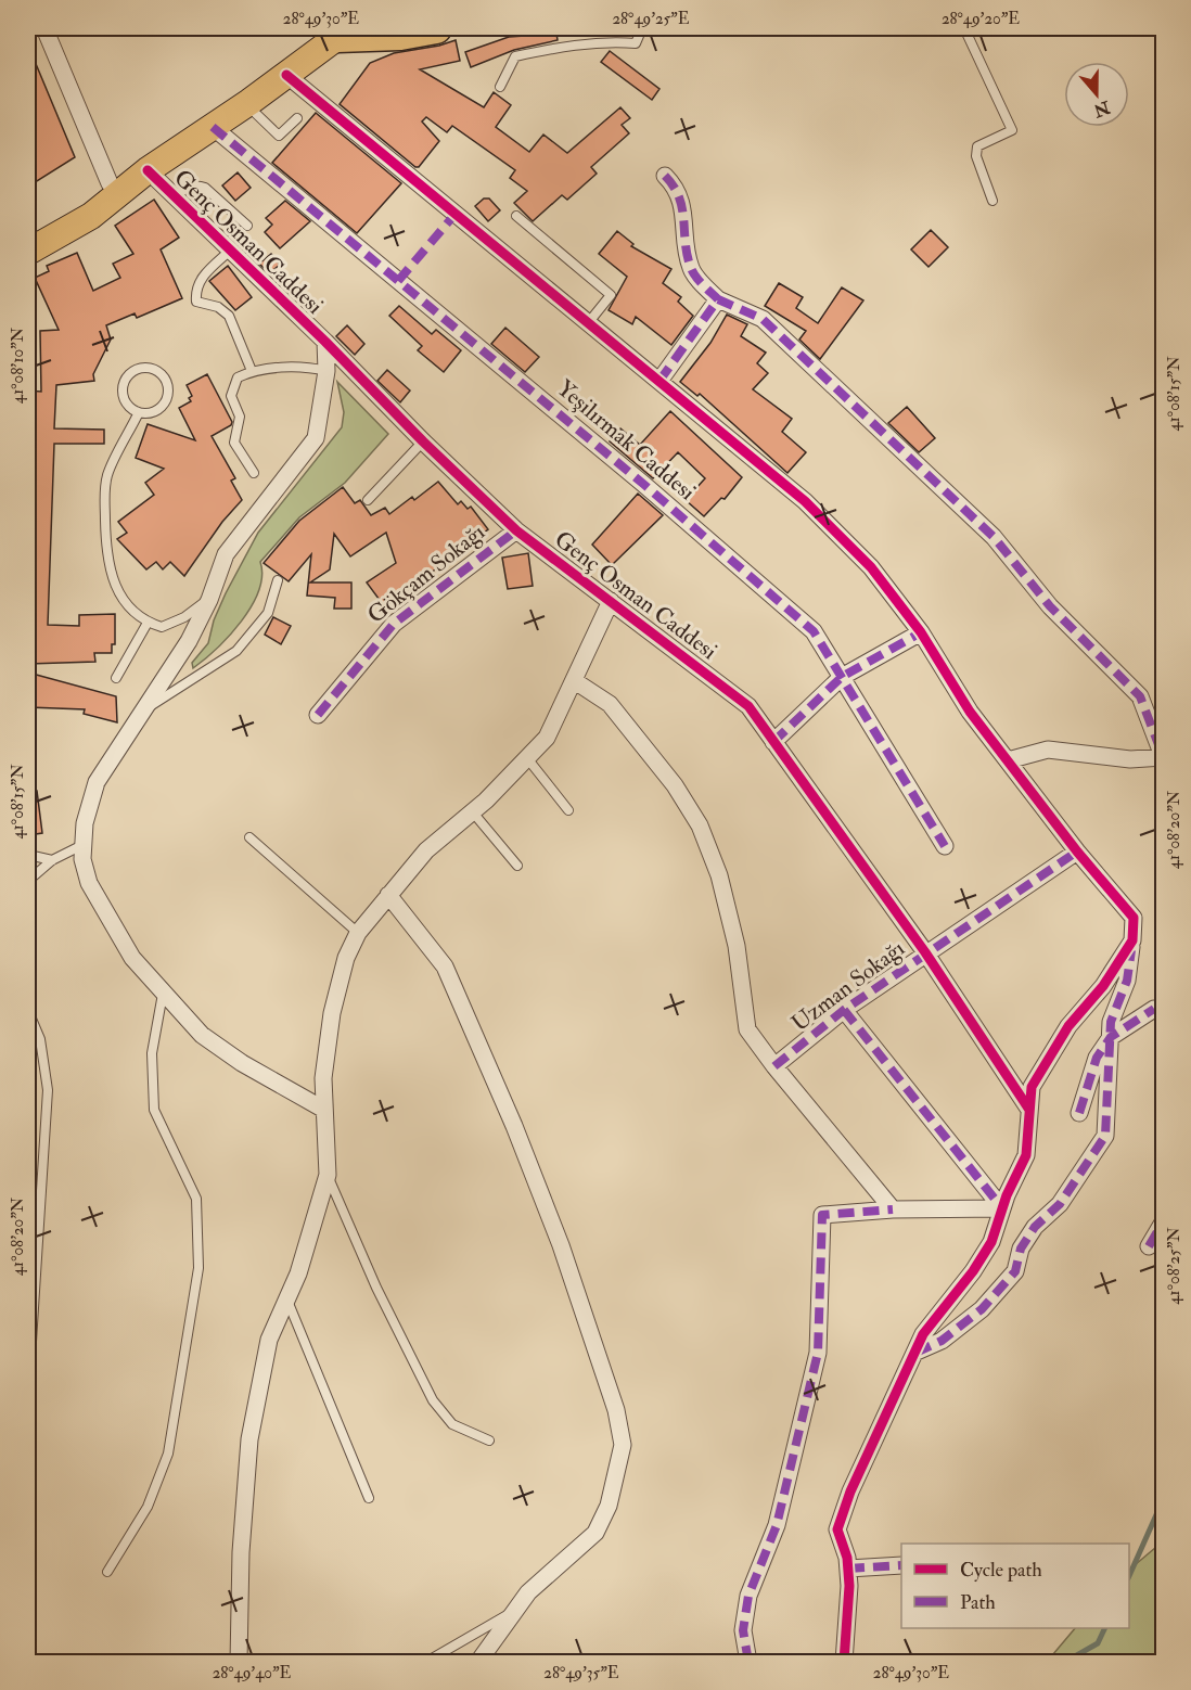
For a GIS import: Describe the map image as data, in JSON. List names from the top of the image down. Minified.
{"streets":{"street":["Genç Osman Caddesi","Yeşilırmak Caddesi","Gökçam Sokağı","Uzman Sokağı"]},"crossings":[["Genç Osman Caddesi","Gökçam Sokağı"],["Genç Osman Caddesi","Uzman Sokağı"]],"legend":["Cycle path","Path"],"north":"bottom","coordinates":["28°49'30\"E","28°49'25\"E","28°49'20\"E","41°08'10\"N","41°08'15\"N","41°08'20\"N","41°08'25\"N","28°49'40\"E","28°49'35\"E"]}
